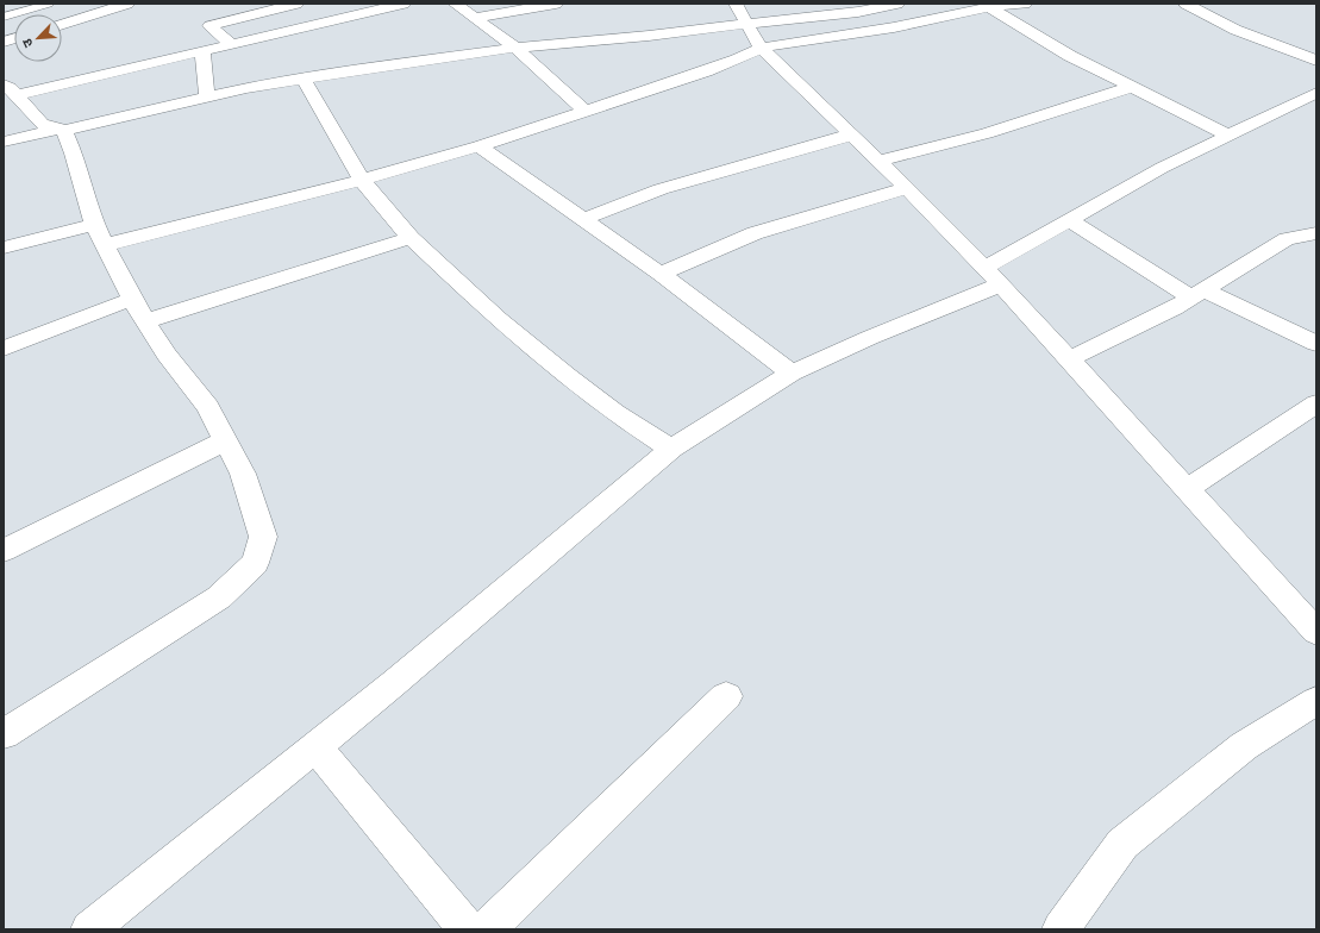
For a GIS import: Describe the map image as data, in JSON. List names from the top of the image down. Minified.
{"north":"bottom left"}
